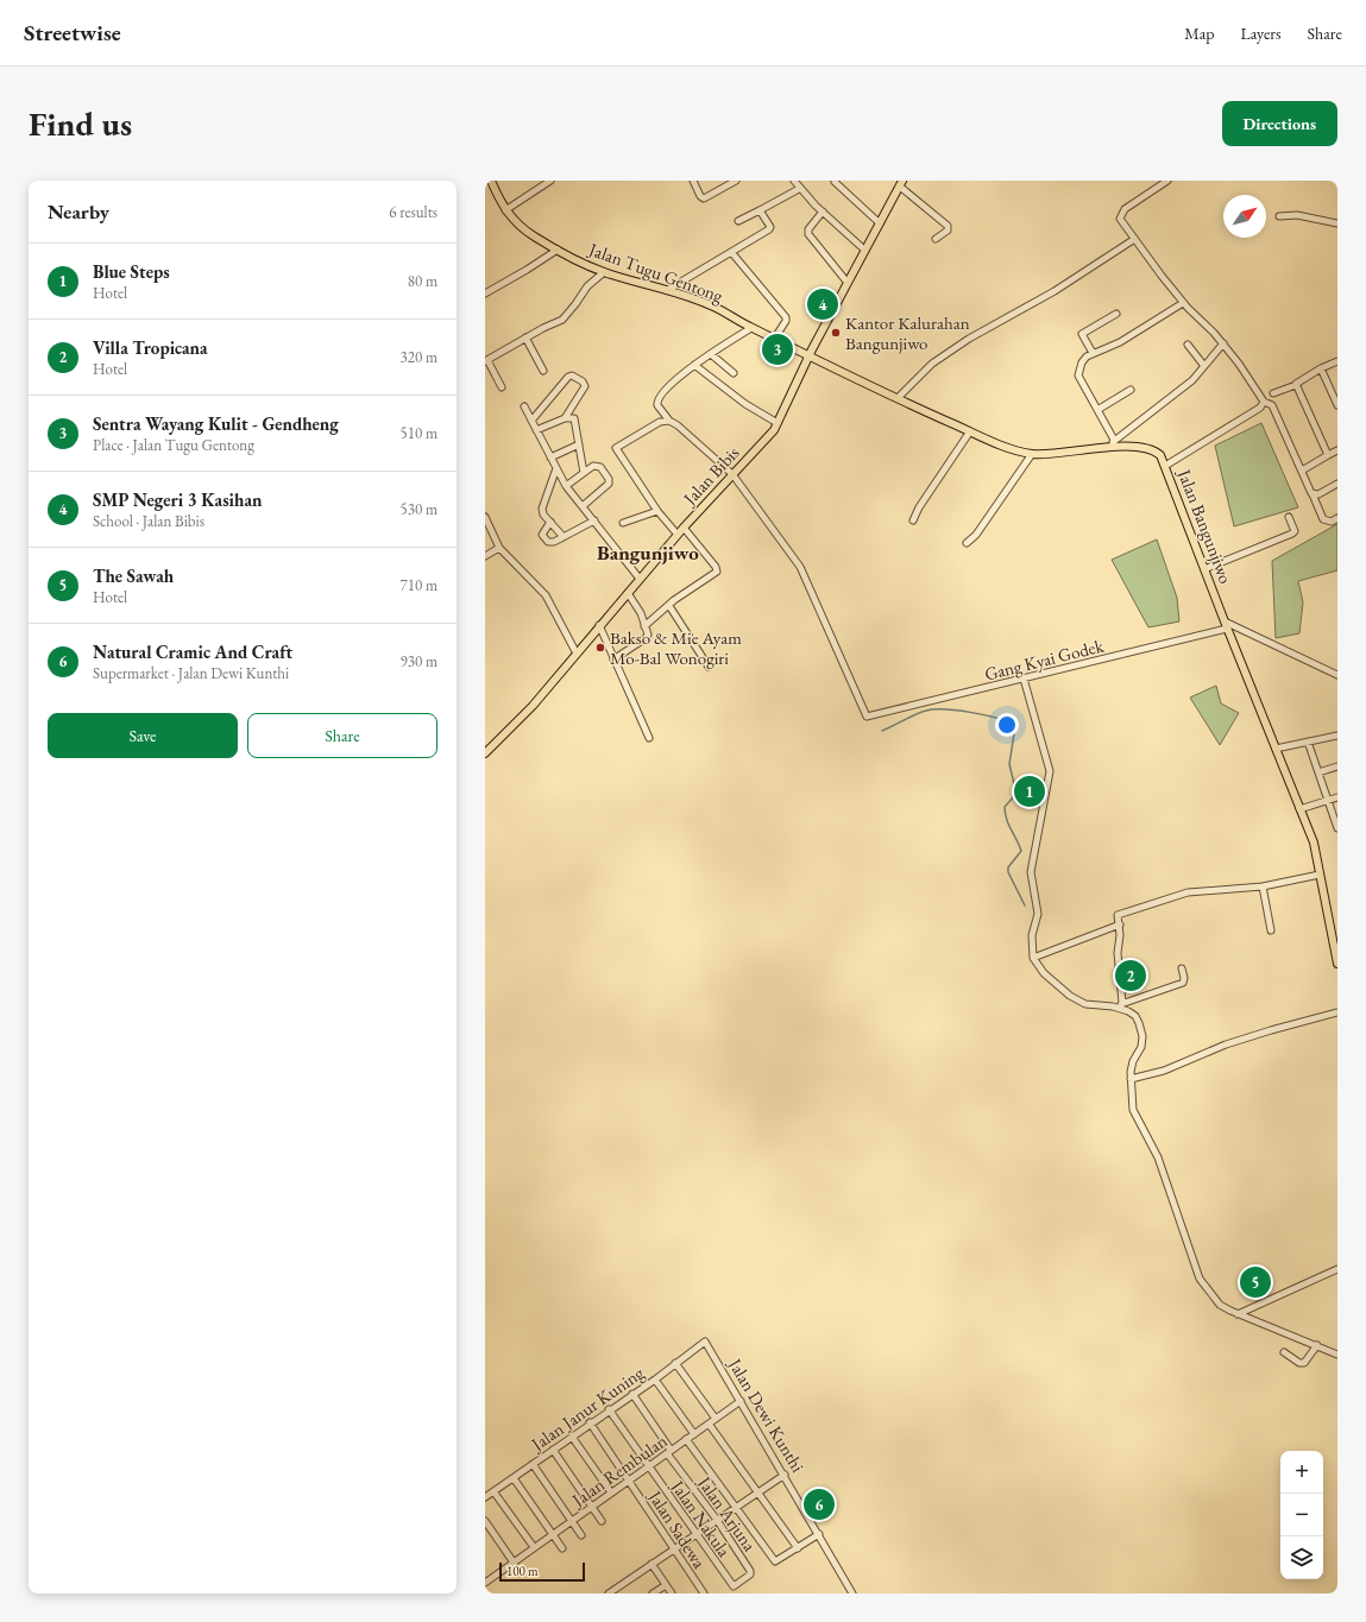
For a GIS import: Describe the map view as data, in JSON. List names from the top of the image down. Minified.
{"streets":{"main road":["Jalan Tugu Gentong","Jalan Bibis","Jalan Bangunjiwo"],"street":["Gang Kyai Godek","Jalan Janur Kuning","Jalan Dewi Kunthi","Jalan Rembulan","Jalan Arjuna","Jalan Nakula","Jalan Sadewa"]},"crossings":[["Jalan Tugu Gentong","Jalan Bibis"],["Jalan Tugu Gentong","Jalan Bangunjiwo"],["Jalan Bibis","Jalan Bangunjiwo"],["Jalan Bibis","Gang Kyai Godek"],["Jalan Bangunjiwo","Gang Kyai Godek"],["Jalan Janur Kuning","Jalan Dewi Kunthi"],["Jalan Janur Kuning","Jalan Arjuna"],["Jalan Janur Kuning","Jalan Nakula"],["Jalan Janur Kuning","Jalan Sadewa"],["Jalan Dewi Kunthi","Jalan Rembulan"],["Jalan Rembulan","Jalan Arjuna"],["Jalan Rembulan","Jalan Nakula"],["Jalan Rembulan","Jalan Sadewa"],["Jalan Arjuna","Jalan Nakula"]],"districts":["Bangunjiwo"],"places":["Kantor Kalurahan Bangunjiwo","Bakso & Mie Ayam Mo-Bal Wonogiri"],"scale_bar":"100 m","north":"top right","page":{"header":"Streetwise","nav":["Map","Layers","Share"],"buttons":["Directions",["Save","Share"]],"title":"Find us","heading":["Nearby","6 results"],"list":[{"mark":"1","name":"Blue Steps","note":"Hotel","value":"80 m"},{"mark":"2","name":"Villa Tropicana","note":"Hotel","value":"320 m"},{"mark":"3","name":"Sentra Wayang Kulit - Gendheng","note":"Place · Jalan Tugu Gentong","value":"510 m"},{"mark":"4","name":"SMP Negeri 3 Kasihan","note":"School · Jalan Bibis","value":"530 m"},{"mark":"5","name":"The Sawah","note":"Hotel","value":"710 m"},{"mark":"6","name":"Natural Cramic And Craft","note":"Supermarket · Jalan Dewi Kunthi","value":"930 m"}],"pins":["4","3","1","2","5","6"],"map_buttons":["+","−"],"scale":"100 m"}}
